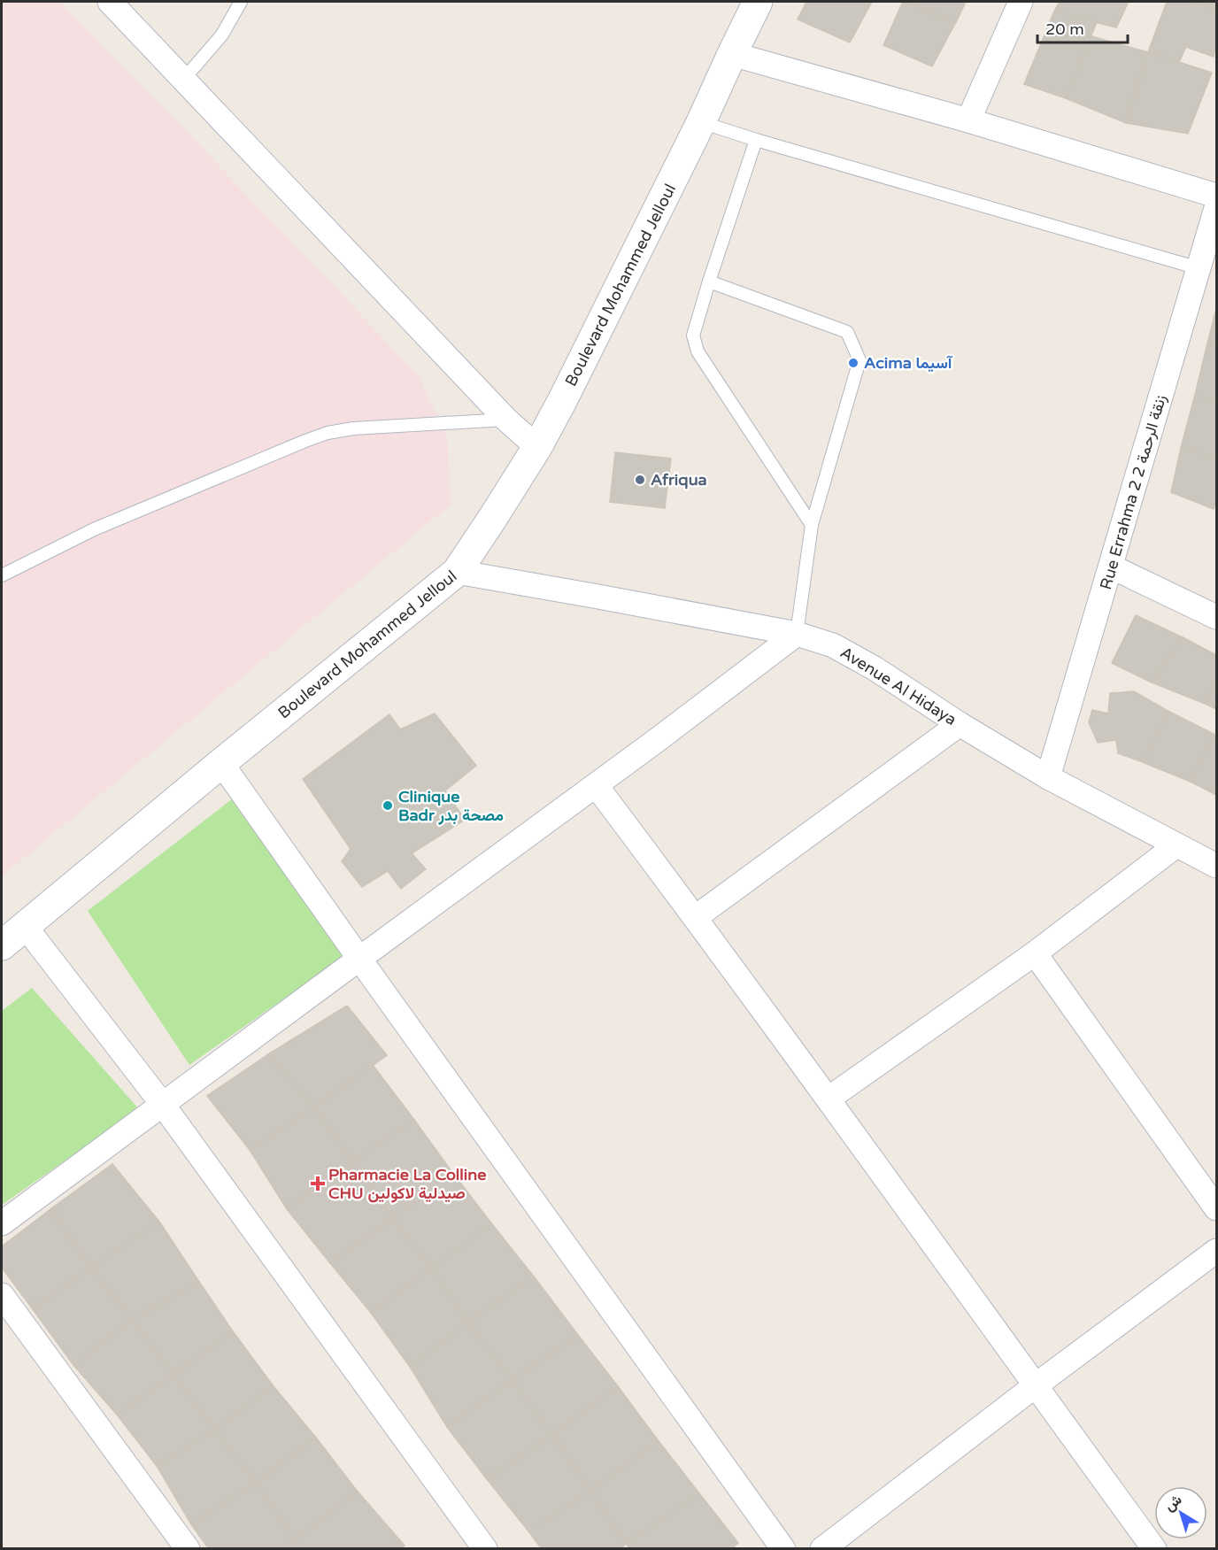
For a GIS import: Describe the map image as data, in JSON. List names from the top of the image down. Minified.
{"streets":{"street":["Boulevard Mohammed Jelloul","Rue Errahma 2 2 زنقة الرحمة","Avenue Al Hidaya"]},"crossings":[["Boulevard Mohammed Jelloul","Avenue Al Hidaya"],["Rue Errahma 2 2 زنقة الرحمة","Avenue Al Hidaya"]],"places":{"other":["Acima آسيما","Afriqua","Clinique Badr مصحة بدر"],"health":["Pharmacie La Colline CHU صيدلية لاكولين"]},"scale_bar":"20 m","north":"top left"}
